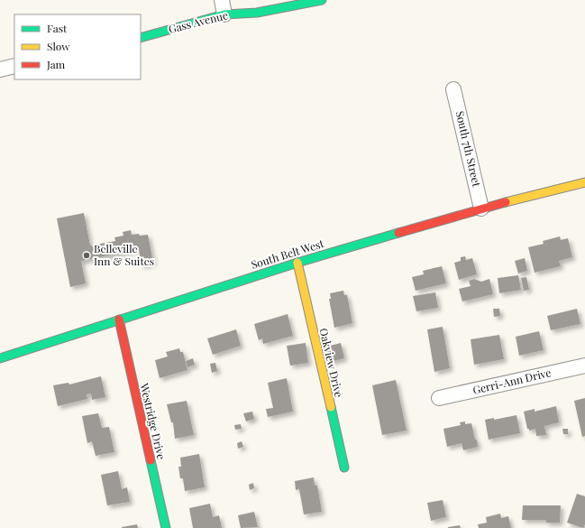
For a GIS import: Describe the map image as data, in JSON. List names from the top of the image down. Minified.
{"streets":{"street":["Gass Avenue","South 7th Street","South Belt West","Oakview Drive","Gerri-Ann Drive","Westridge Drive"]},"crossings":[["South 7th Street","South Belt West"],["South Belt West","Oakview Drive"],["South Belt West","Westridge Drive"]],"places":["Belleville Inn & Suites"],"legend":["Fast","Slow","Jam"]}
